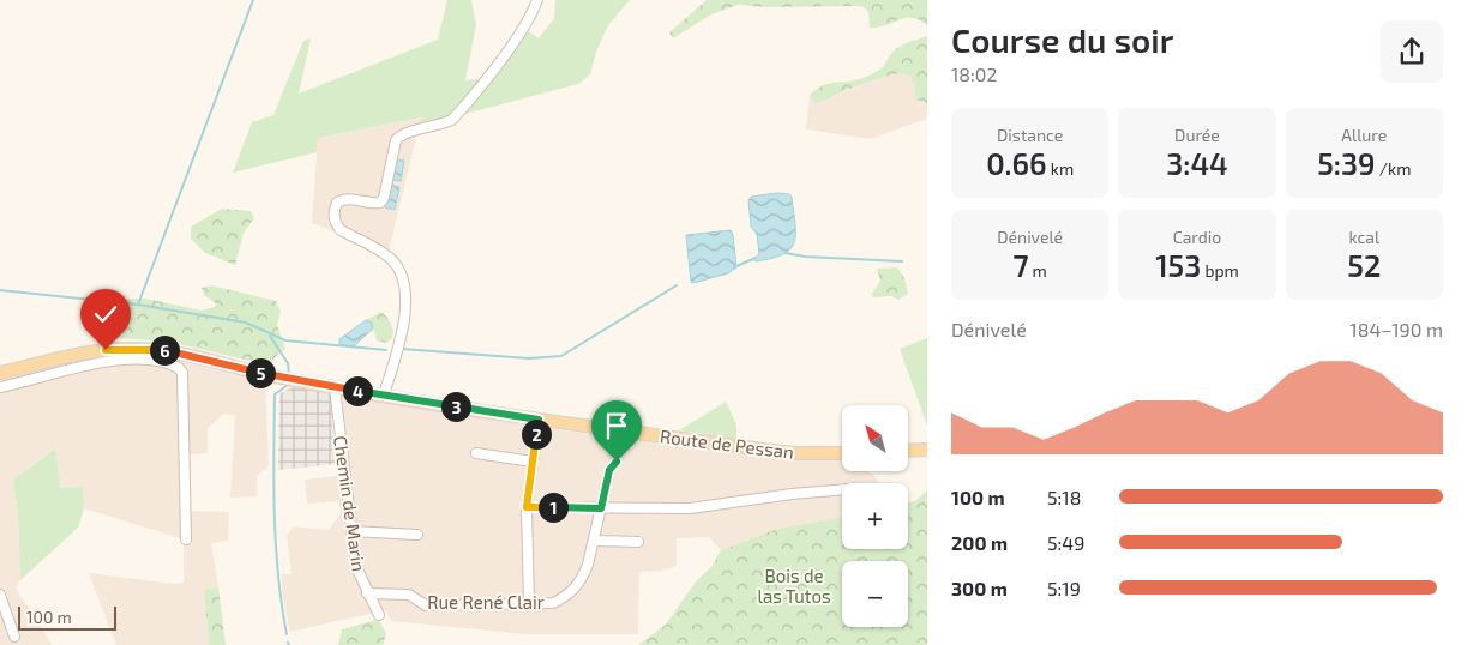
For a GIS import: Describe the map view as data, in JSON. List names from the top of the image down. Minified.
{"streets":{"main road":["Route de Pessan"],"street":["Chemin de Marin","Rue René Clair"]},"crossings":[["Route de Pessan","Chemin de Marin"],["Chemin de Marin","Rue René Clair"]],"parks":["Bois de las Tutos"],"scale_bar":"100 m","north":"top left","page":{"heading":["Course du soir","18:02"],"stats":[["Distance","0.66 km"],["Durée","3:44"],["Allure","5:39 /km"],["Dénivelé","7 m"],["Cardio","153 bpm"],["kcal","52"]],"chart":["Dénivelé","184–190 m"],"pins":["6","5","4","3","2","1"],"map_buttons":["+","−"],"list":[{"name":"100 m","note":"5:18"},{"name":"200 m","note":"5:49"},{"name":"300 m","note":"5:19"}],"scale":"100 m"}}
